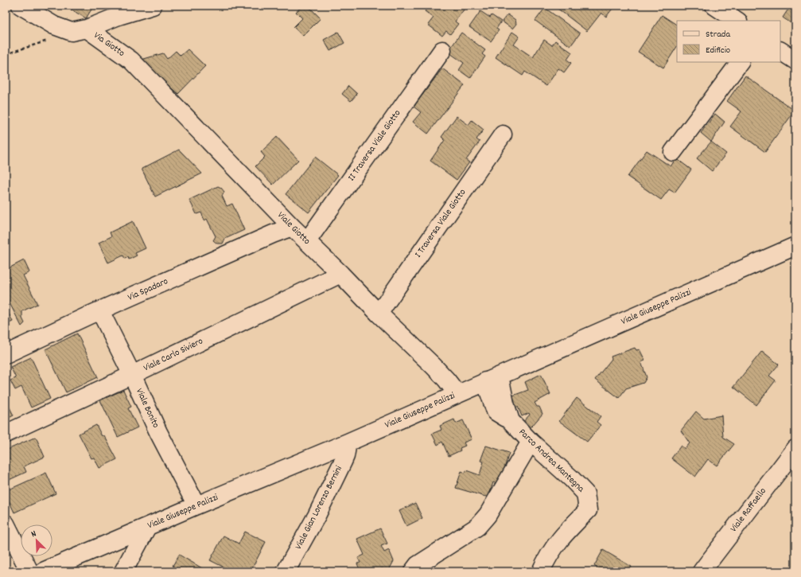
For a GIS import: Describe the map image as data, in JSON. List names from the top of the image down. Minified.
{"streets":{"street":["Via Giotto","II Traversa Viale Giotto","I Traversa Viale Giotto","Viale Giotto","Via Spadaro","Viale Giuseppe Palizzi","Viale Carlo Siviero","Viale Bonito","Parco Andrea Mantegna","Viale Gian Lorenzo Bernini","Viale Raffaello"]},"crossings":[["Via Giotto","Viale Giotto"],["II Traversa Viale Giotto","Viale Giotto"],["I Traversa Viale Giotto","Viale Giotto"],["Viale Giotto","Via Spadaro"],["Viale Giotto","Viale Giuseppe Palizzi"],["Viale Giotto","Viale Carlo Siviero"],["Via Spadaro","Viale Bonito"],["Viale Giuseppe Palizzi","Viale Bonito"],["Viale Giuseppe Palizzi","Parco Andrea Mantegna"],["Viale Giuseppe Palizzi","Viale Gian Lorenzo Bernini"],["Viale Carlo Siviero","Viale Bonito"]],"legend":["Strada","Edificio"],"north":"top left"}
